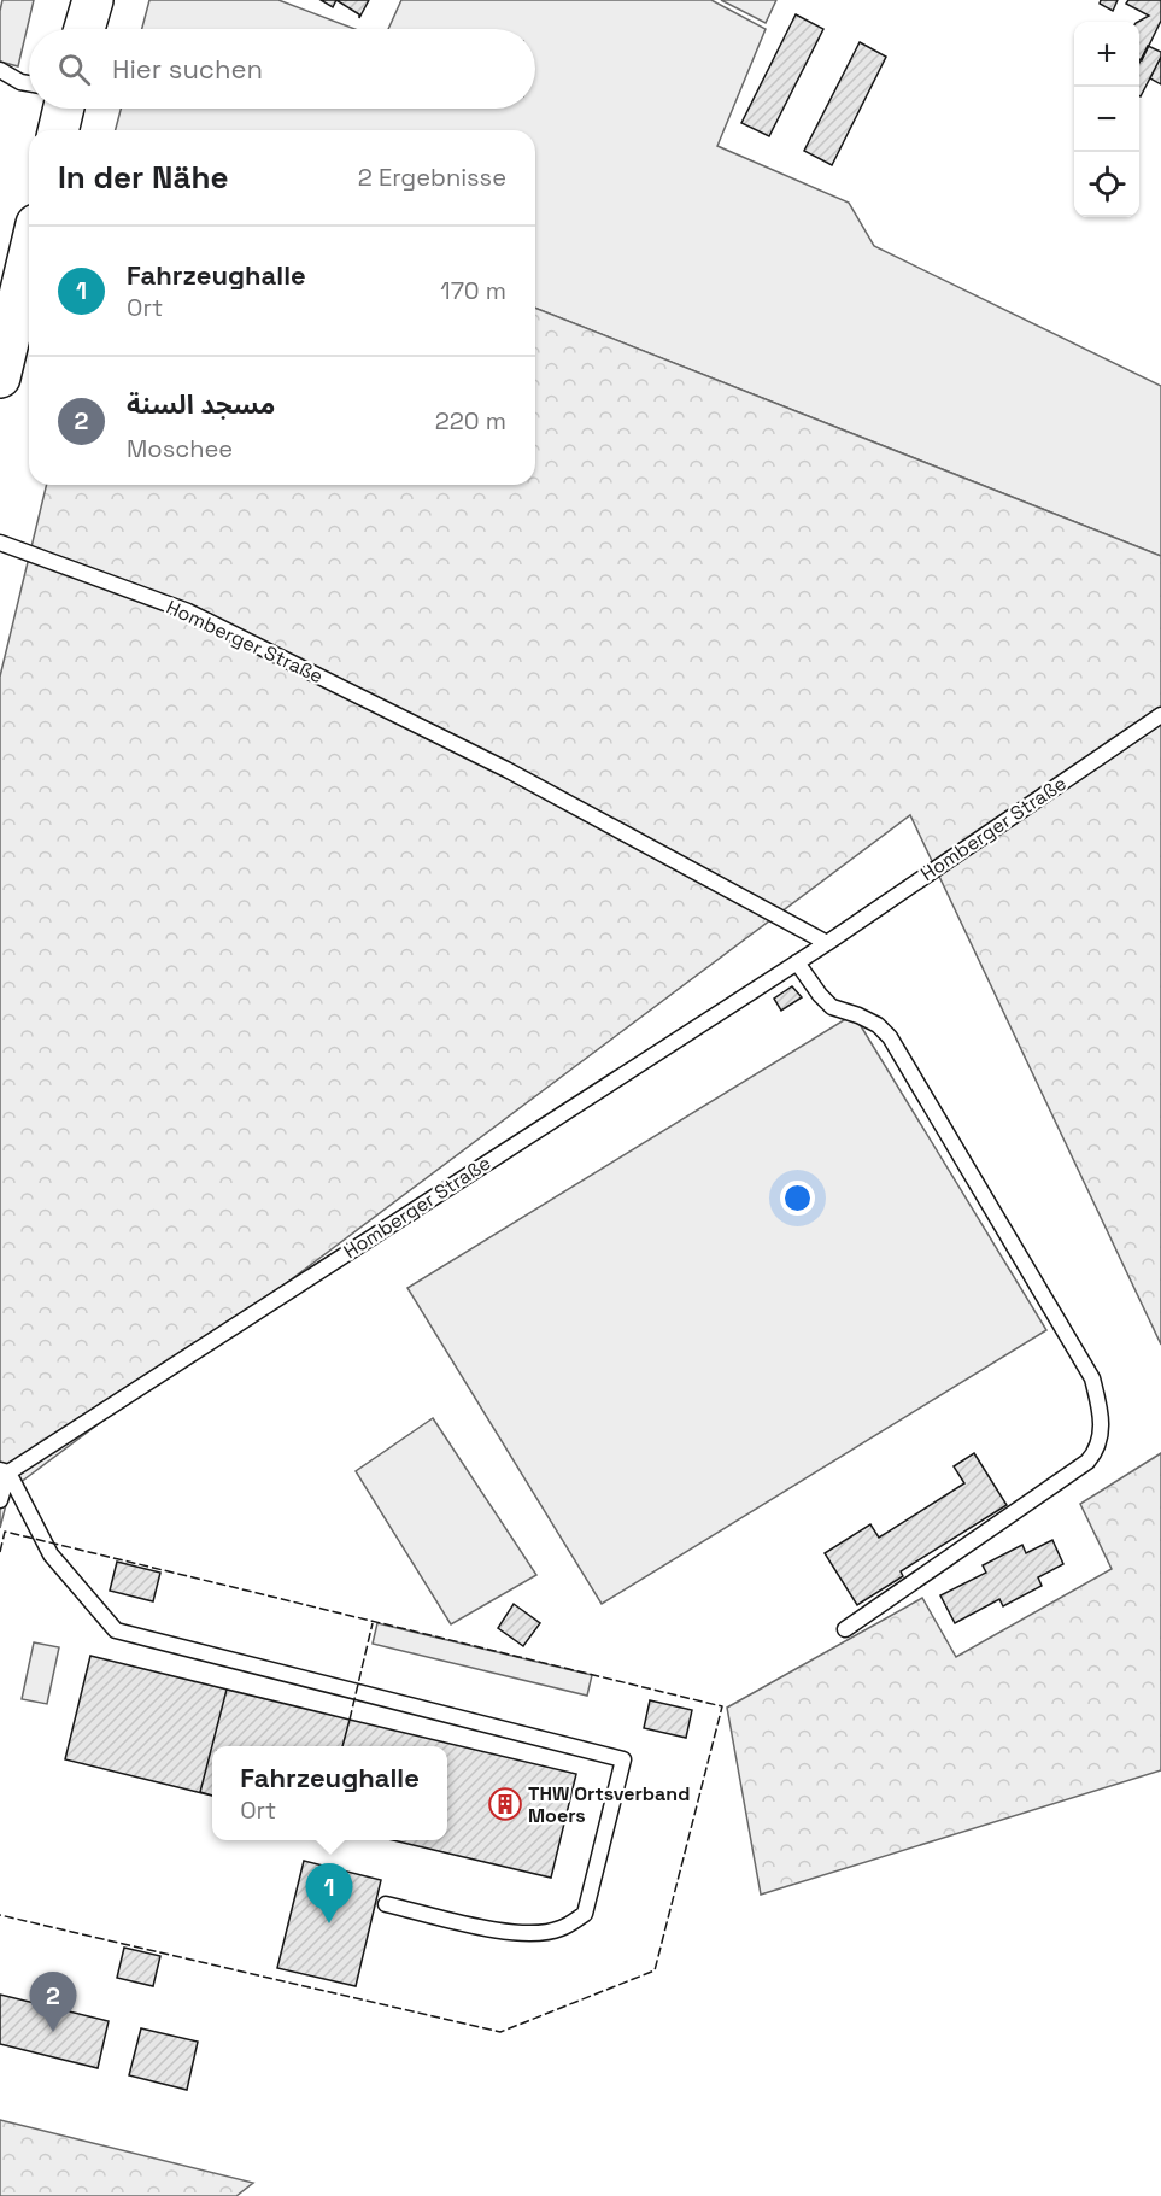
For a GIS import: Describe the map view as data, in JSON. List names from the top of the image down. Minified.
{"streets":{"lane":["Homberger Straße"]},"places":{"building":["THW Ortsverband Moers"]},"page":{"map_buttons":["+","−"],"search":"Hier suchen","heading":["In der Nähe","2 Ergebnisse"],"list":[{"mark":"1","name":"Fahrzeughalle","note":"Ort","value":"170 m"},{"mark":"2","name":"مسجد السنة","note":"Moschee","value":"220 m"}],"popup":["Fahrzeughalle","Ort"],"pins":["1","2"]}}
